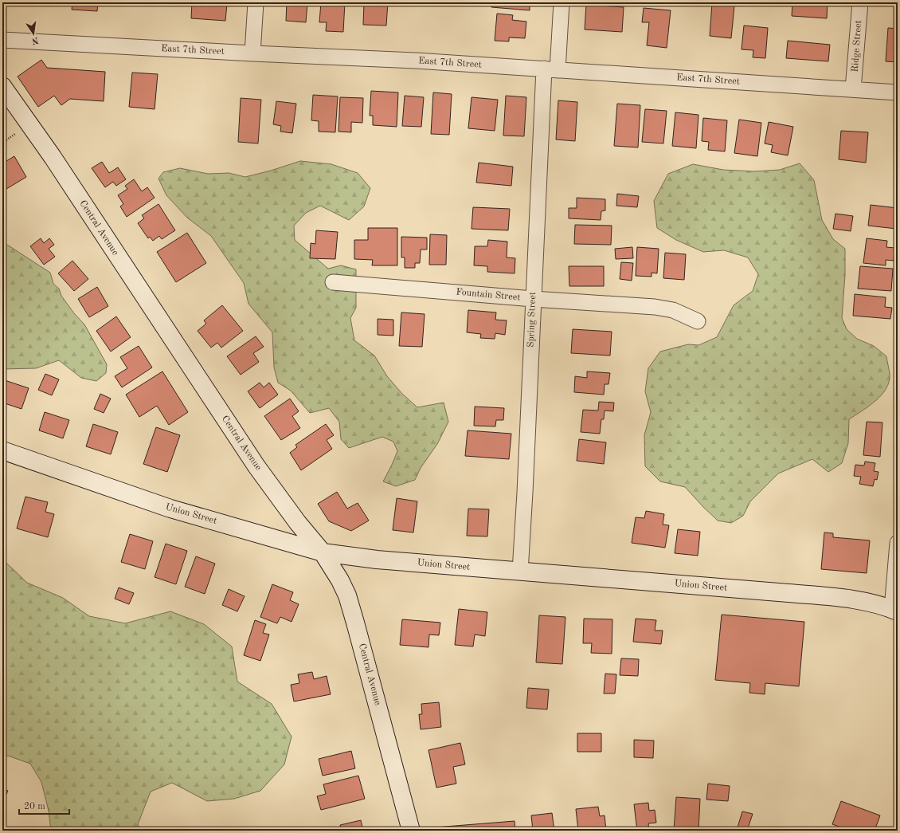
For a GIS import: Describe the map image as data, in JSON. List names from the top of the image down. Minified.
{"streets":{"street":["Ridge Street","East 7th Street","Central Avenue","Fountain Street","Spring Street","Union Street"]},"crossings":[["Ridge Street","East 7th Street"],["East 7th Street","Spring Street"],["Central Avenue","Union Street"],["Fountain Street","Spring Street"],["Spring Street","Union Street"]],"scale_bar":"20 m","north":"bottom"}
